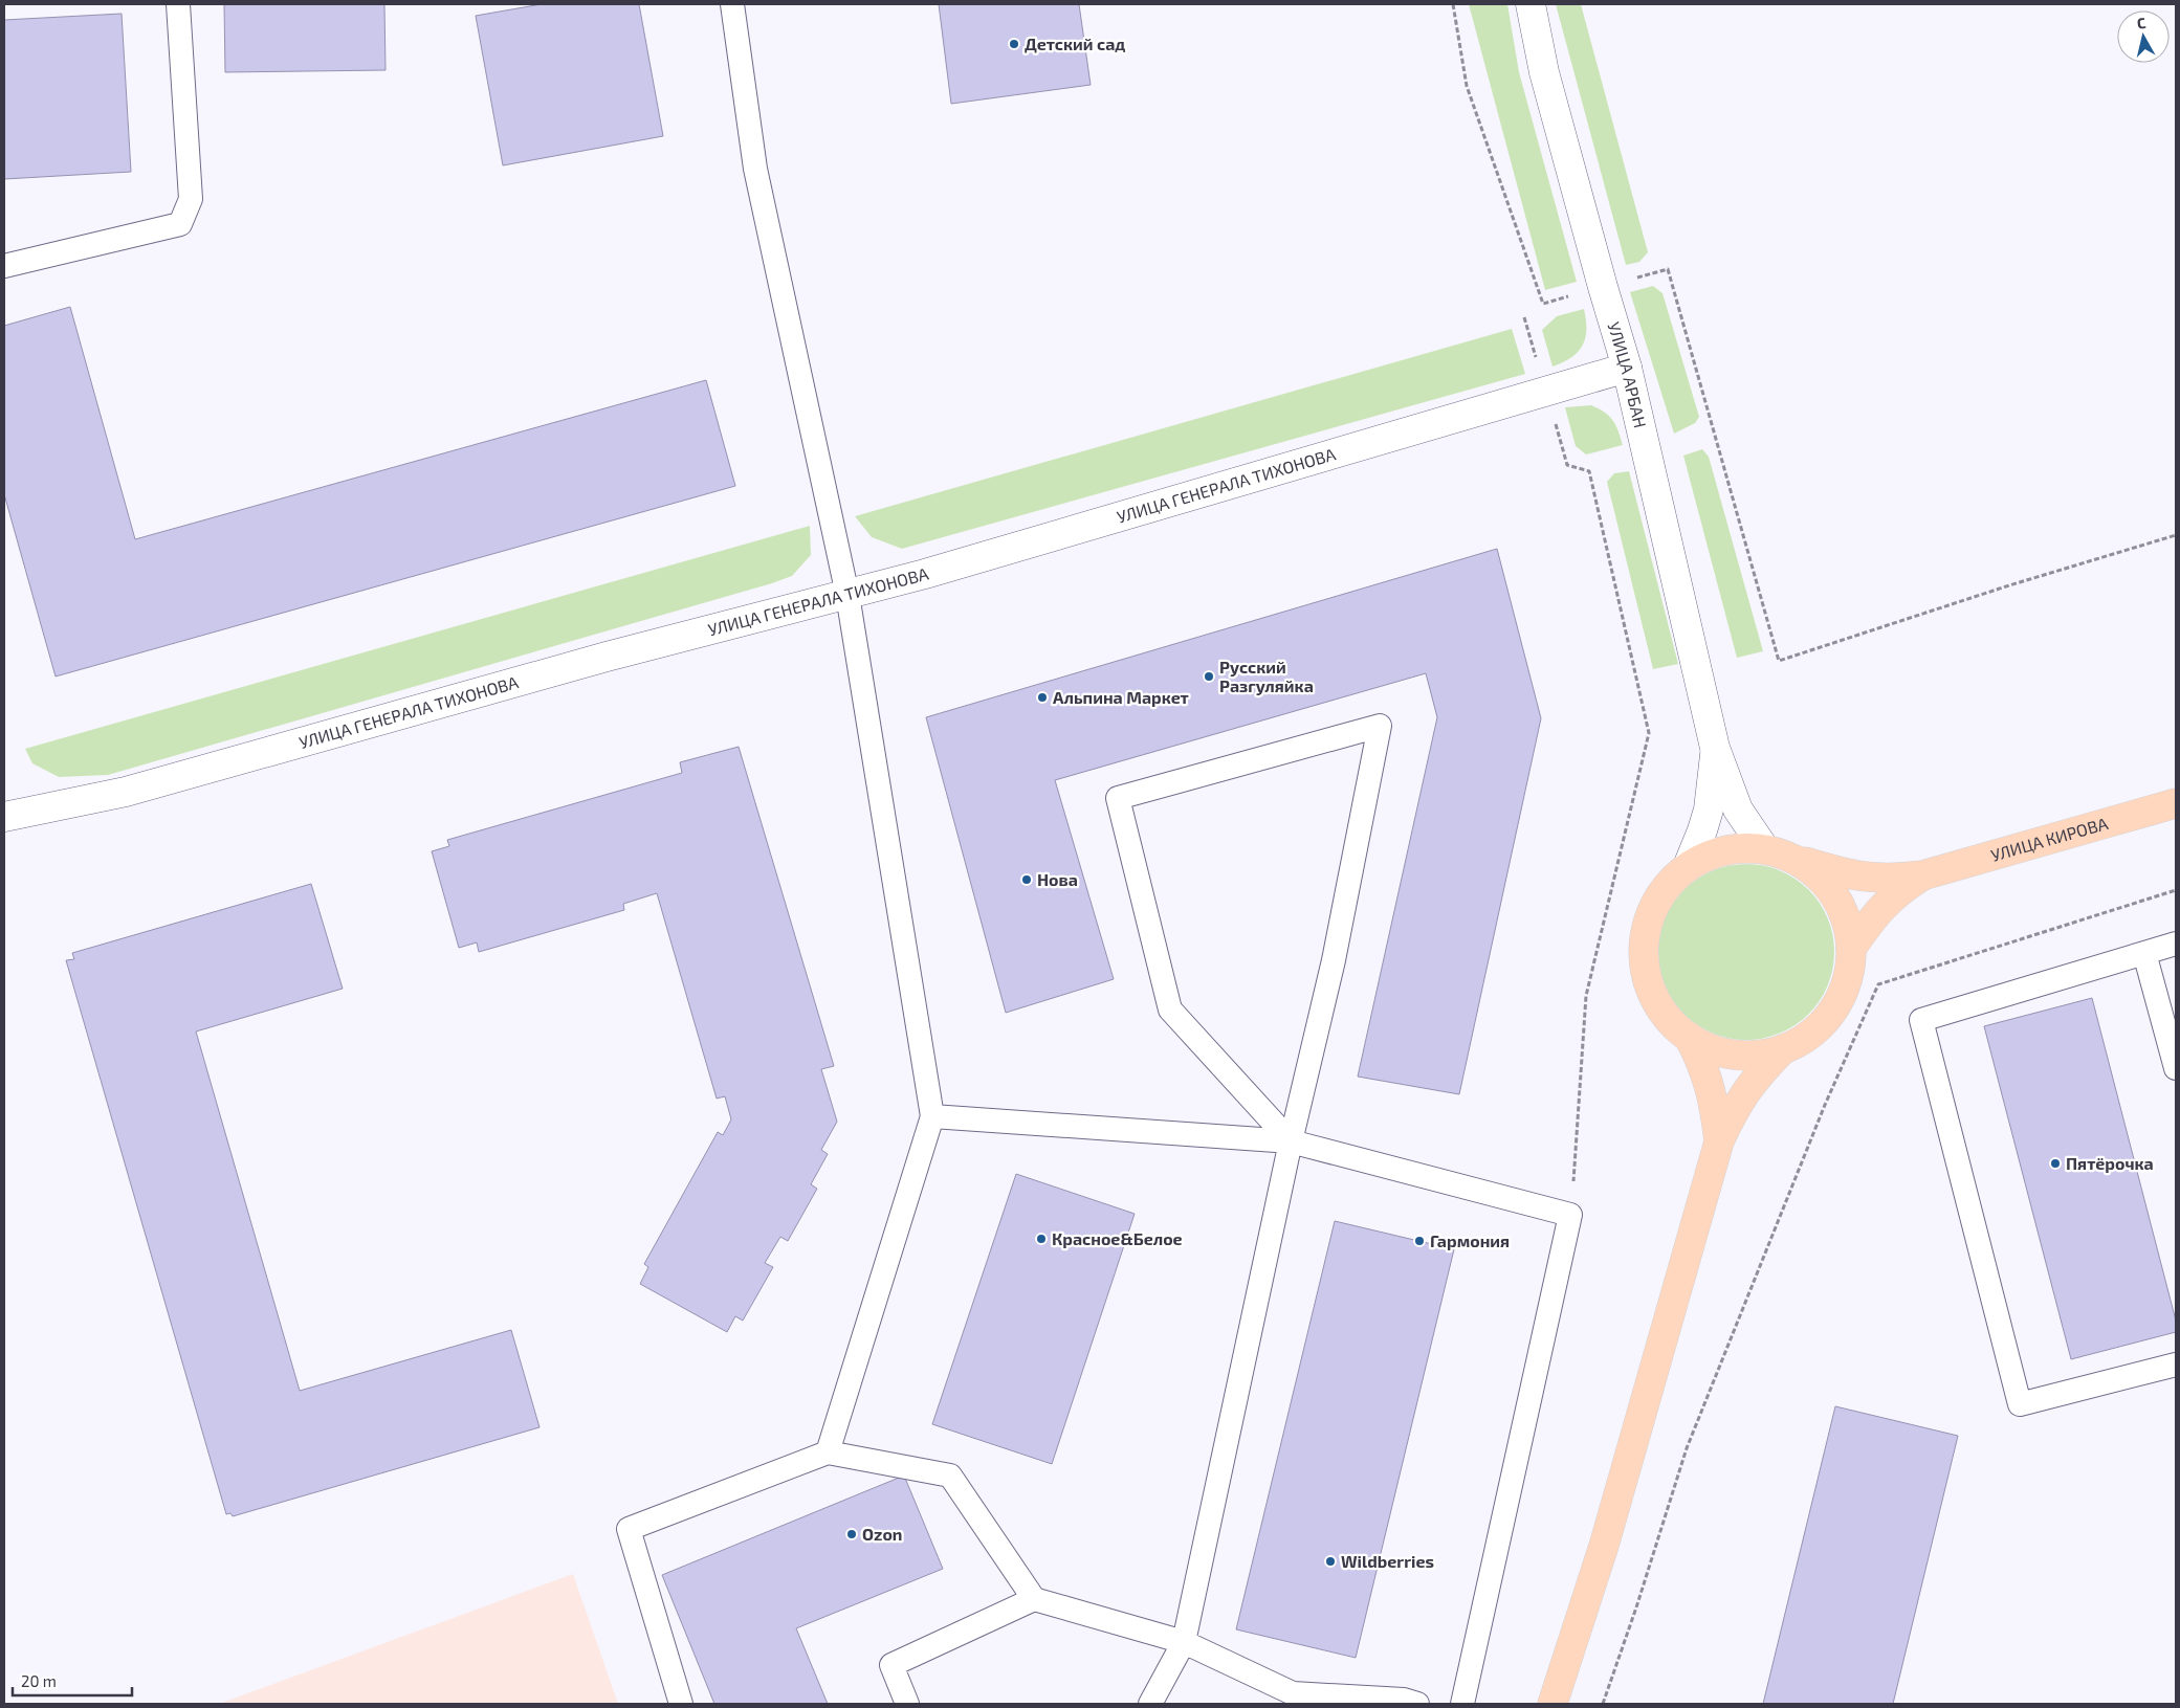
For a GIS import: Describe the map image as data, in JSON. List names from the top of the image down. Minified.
{"streets":{"main road":["УЛИЦА КИРОВА"],"street":["УЛИЦА АРБАН","УЛИЦА ГЕНЕРАЛА ТИХОНОВА"]},"crossings":[["УЛИЦА АРБАН","УЛИЦА ГЕНЕРАЛА ТИХОНОВА"]],"places":["Детский сад","Русский Разгуляйка","Альпина Маркет","Нова","Пятёрочка","Красное&Белое","Гармония","Ozon","Wildberries"],"scale_bar":"20 m","north":"top"}
